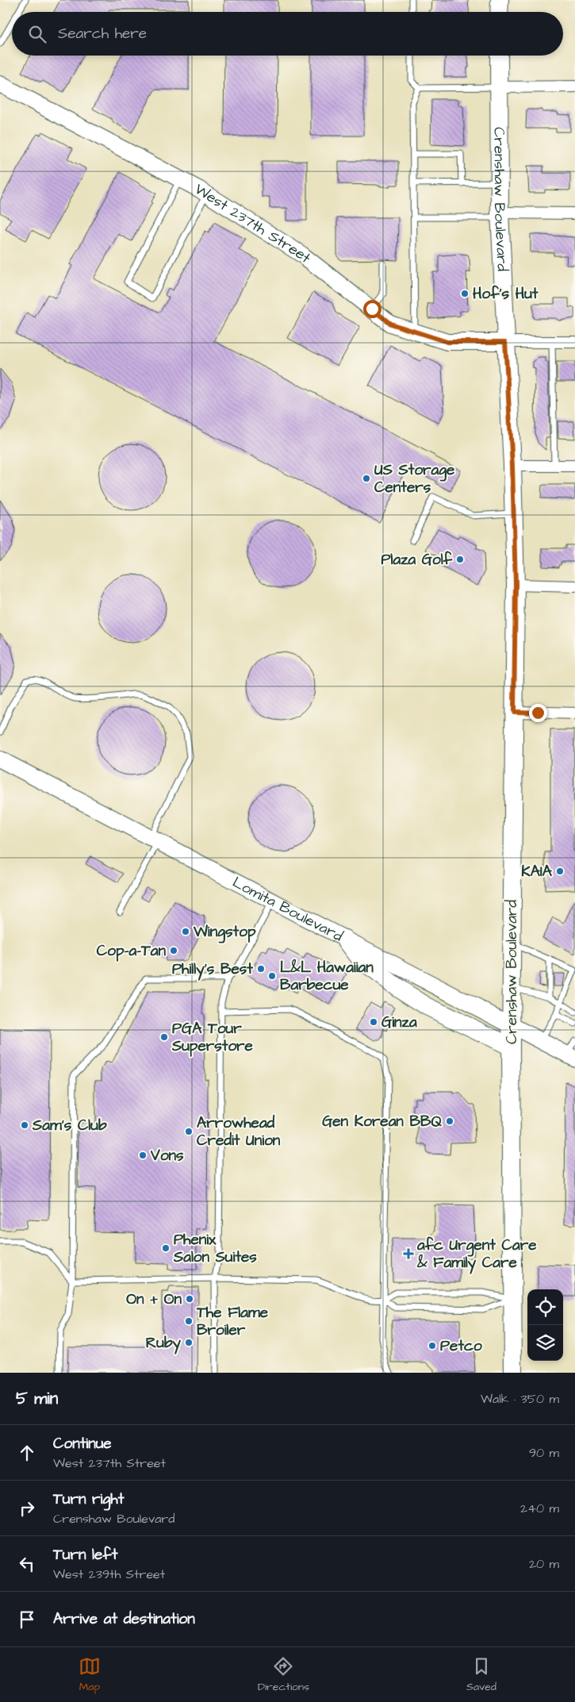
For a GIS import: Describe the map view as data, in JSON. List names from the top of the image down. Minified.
{"streets":{"main road":["Crenshaw Boulevard","West 237th Street","Lomita Boulevard"]},"crossings":[["Crenshaw Boulevard","West 237th Street"],["Crenshaw Boulevard","Lomita Boulevard"]],"places":{"other":["Hof's Hut","US Storage Centers","Plaza Golf","KAIA","Wingstop","Cop-a-Tan","Philly's Best","L&L Hawaiian Barbecue","Ginza","PGA Tour Superstore","Gen Korean BBQ","Sam's Club","Arrowhead Credit Union","Vons","Phenix Salon Suites","On + On","The Flame Broiler","Ruby","Petco"],"health":["afc Urgent Care & Family Care"]},"page":{"search":"Search here","heading":["5 min","Walk · 350 m"],"list":[["Continue","West 237th Street","90 m"],["Turn right","Crenshaw Boulevard","240 m"],["Turn left","West 239th Street","20 m"],"Arrive at destination"],"nav":["Map","Directions","Saved"]}}
